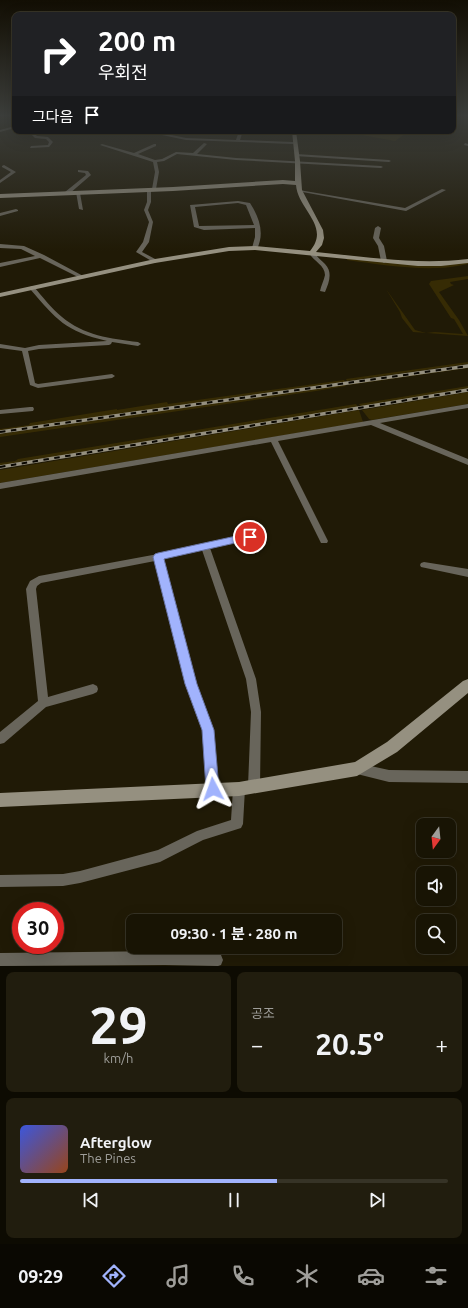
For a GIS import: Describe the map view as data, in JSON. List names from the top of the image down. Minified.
{"north":"bottom","page":{"turn":["200 m","우회전"],"then":"그다음","limit":"30","trip":"09:30 · 1 분 · 280 m","tile":[["29","km/h"],"공조"],"heat":["−","20.5°","+"],"song":["Afterglow","The Pines"],"tabs":"09:29"}}
